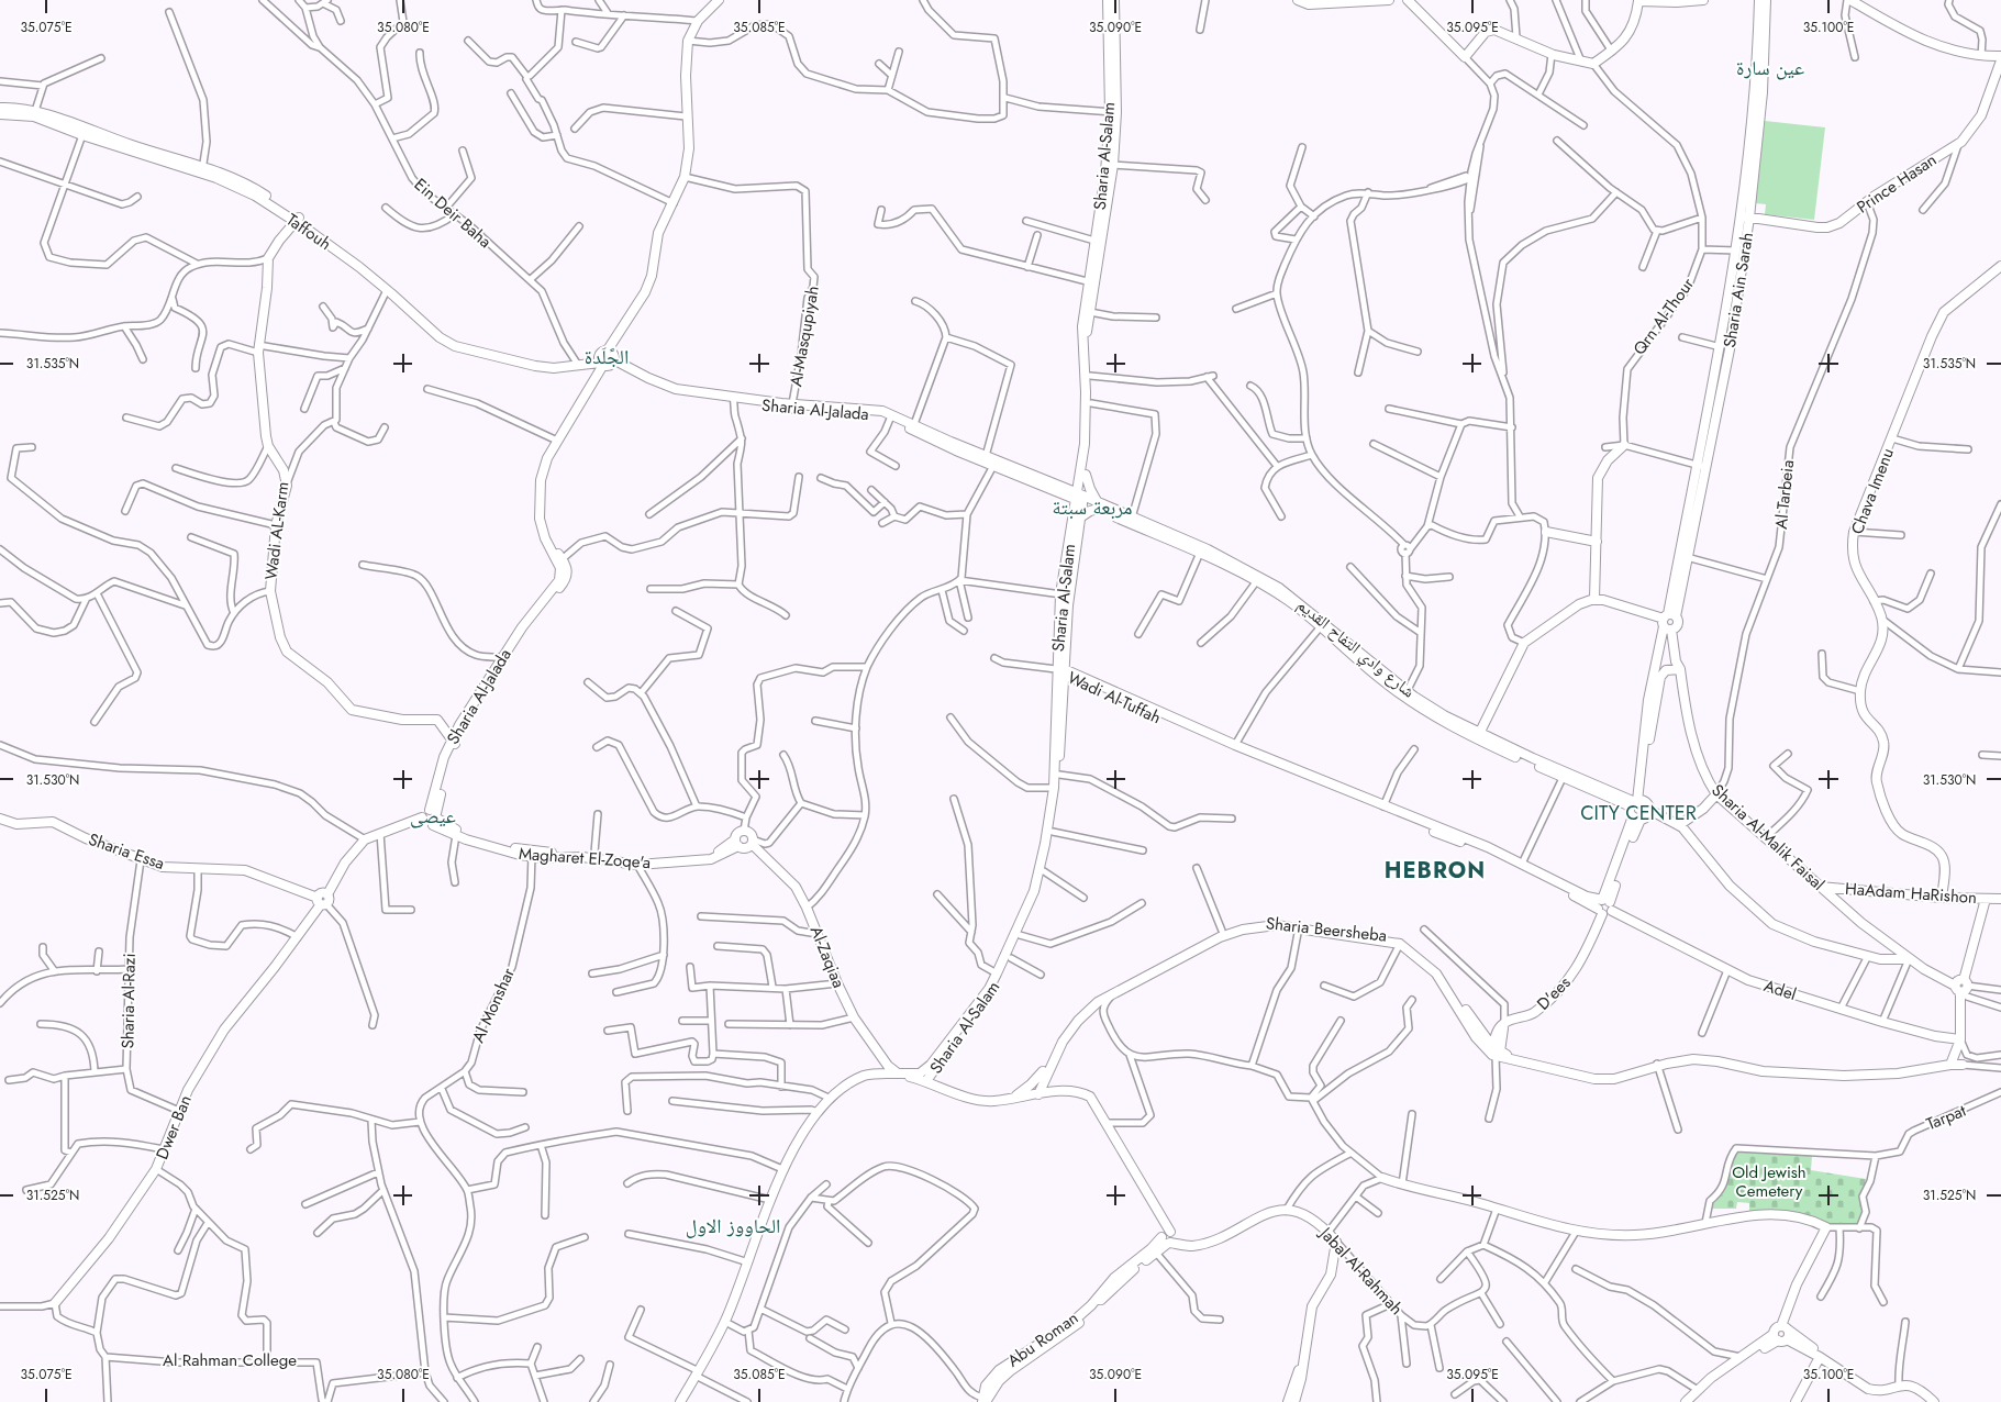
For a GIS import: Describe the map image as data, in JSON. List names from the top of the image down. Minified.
{"streets":{"street":["Sharia Al-Salam","Prince Hasan","Ein Deir Baha","Taffouh","Sharia Ain Sarah","Qrn Al-Thour","Al-Masqupiyah","Sharia Al-Jalada","Chava Imenu","Al Tarbeia","Wadi AL-Karm","شارع وادي التفاح القديم","Wadi Al-Tuffah","Sharia Al-Malik Faisal","Sharia Essa","Magharet El-Zoqe'a","HaAdam HaRishon","Sharia Beersheba","Al-Zaqiaa","Adel","D'ees","Sharia Al-Razi","Al Monshar","Tarpat","Dwer Ban","Jabal Al-Rahmah","Abu Roman","Al Rahman College"]},"crossings":[["Sharia Al-Salam","Sharia Al-Jalada"],["Sharia Al-Salam","شارع وادي التفاح القديم"],["Sharia Al-Salam","Wadi Al-Tuffah"],["Sharia Al-Salam","Al-Zaqiaa"],["Prince Hasan","Sharia Ain Sarah"],["Prince Hasan","Al Tarbeia"],["Ein Deir Baha","Taffouh"],["Sharia Ain Sarah","Sharia Al-Malik Faisal"],["Al-Masqupiyah","Sharia Al-Jalada"],["Sharia Al-Jalada","Wadi AL-Karm"],["Sharia Al-Jalada","شارع وادي التفاح القديم"],["Sharia Al-Jalada","Magharet El-Zoqe'a"],["Chava Imenu","HaAdam HaRishon"],["Al Tarbeia","Sharia Al-Malik Faisal"],["Wadi Al-Tuffah","Adel"],["Wadi Al-Tuffah","D'ees"],["Sharia Al-Malik Faisal","HaAdam HaRishon"],["Sharia Essa","Sharia Al-Razi"],["Sharia Essa","Dwer Ban"],["Magharet El-Zoqe'a","Al-Zaqiaa"],["Magharet El-Zoqe'a","Al Monshar"],["Sharia Beersheba","D'ees"],["Adel","D'ees"],["Sharia Al-Razi","Dwer Ban"],["Jabal Al-Rahmah","Abu Roman"]],"districts":["عين سارة","الجًلَدة","مربعة سبتة","CITY CENTER","عيصى","HEBRON","الحاووز الاول"],"parks":["Old Jewish Cemetery"],"coordinates":["35.075°E","35.080°E","35.085°E","35.090°E","35.095°E","35.100°E","31.535°N","31.530°N","31.525°N"]}
